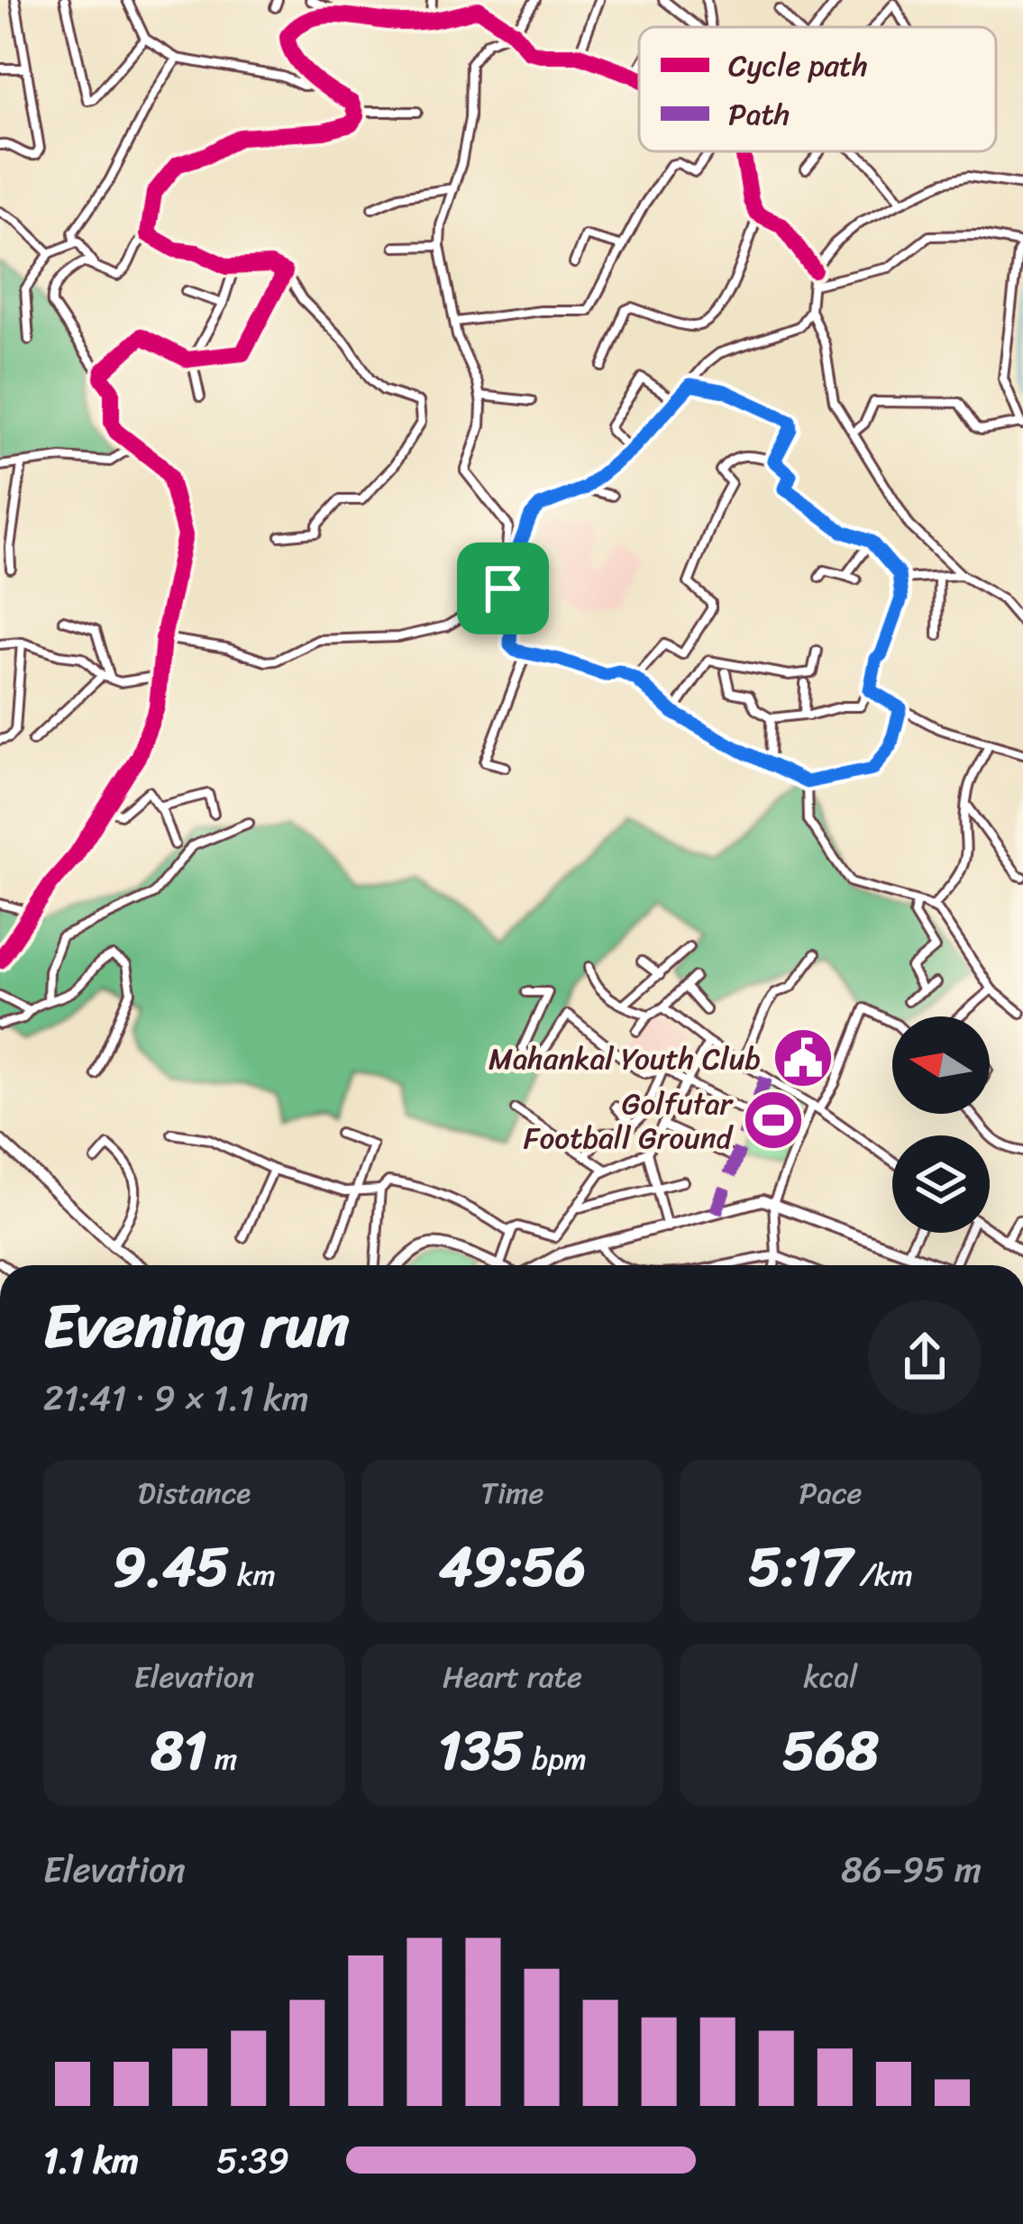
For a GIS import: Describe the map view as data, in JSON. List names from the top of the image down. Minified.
{"places":{"public building":["Mahankal Youth Club"],"sports":["Golfutar Football Ground"]},"legend":["Cycle path","Path"],"north":"left","page":{"heading":["Evening run","21:41 · 9 × 1.1 km"],"stats":[["Distance","9.45 km"],["Time","49:56"],["Pace","5:17 /km"],["Elevation","81 m"],["Heart rate","135 bpm"],["kcal","568"]],"chart":["Elevation","86–95 m"],"list":[{"name":"1.1 km","note":"5:39"}]}}
